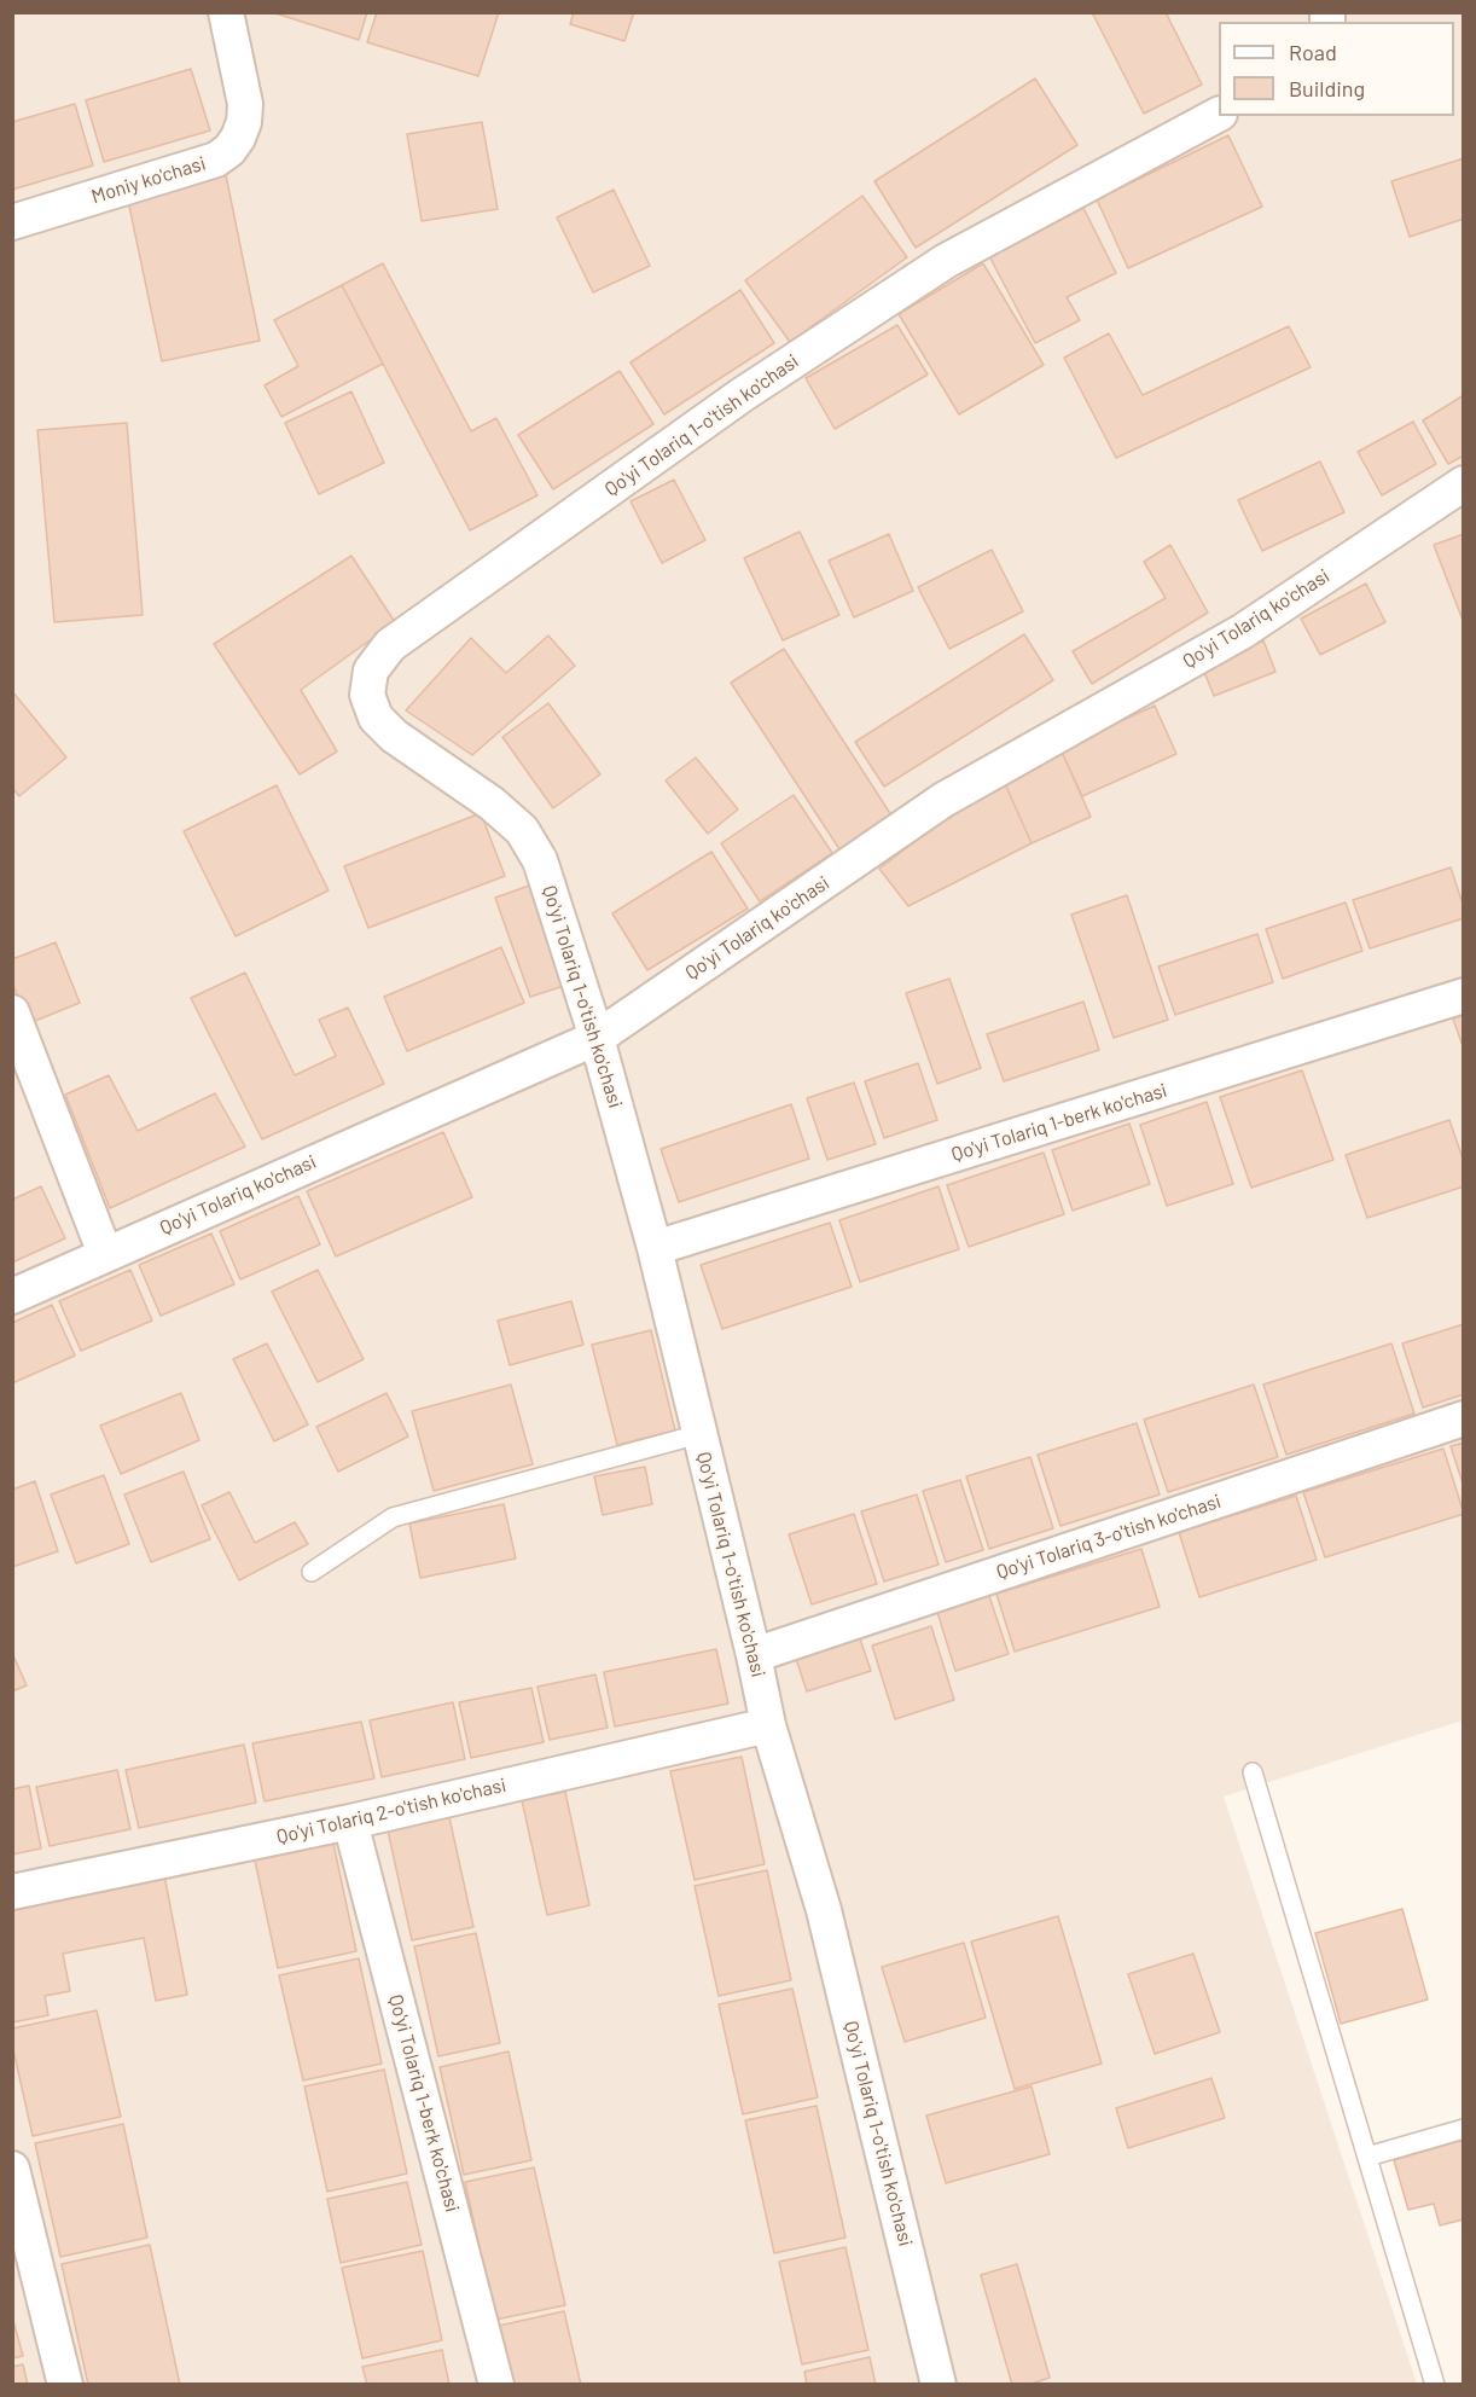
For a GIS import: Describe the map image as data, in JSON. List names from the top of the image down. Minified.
{"streets":{"street":["Moniy ko'chasi","Qo'yi Tolariq 1-o'tish ko'chasi","Qo'yi Tolariq ko'chasi","Qo'yi Tolariq 1-berk ko'chasi","Qo'yi Tolariq 3-o'tish ko'chasi","Qo'yi Tolariq 2-o'tish ko'chasi"]},"crossings":[["Qo'yi Tolariq 1-o'tish ko'chasi","Qo'yi Tolariq ko'chasi"],["Qo'yi Tolariq 1-o'tish ko'chasi","Qo'yi Tolariq 1-berk ko'chasi"],["Qo'yi Tolariq 1-o'tish ko'chasi","Qo'yi Tolariq 3-o'tish ko'chasi"],["Qo'yi Tolariq 1-o'tish ko'chasi","Qo'yi Tolariq 2-o'tish ko'chasi"],["Qo'yi Tolariq 1-berk ko'chasi","Qo'yi Tolariq 2-o'tish ko'chasi"]],"legend":["Road","Building"]}
